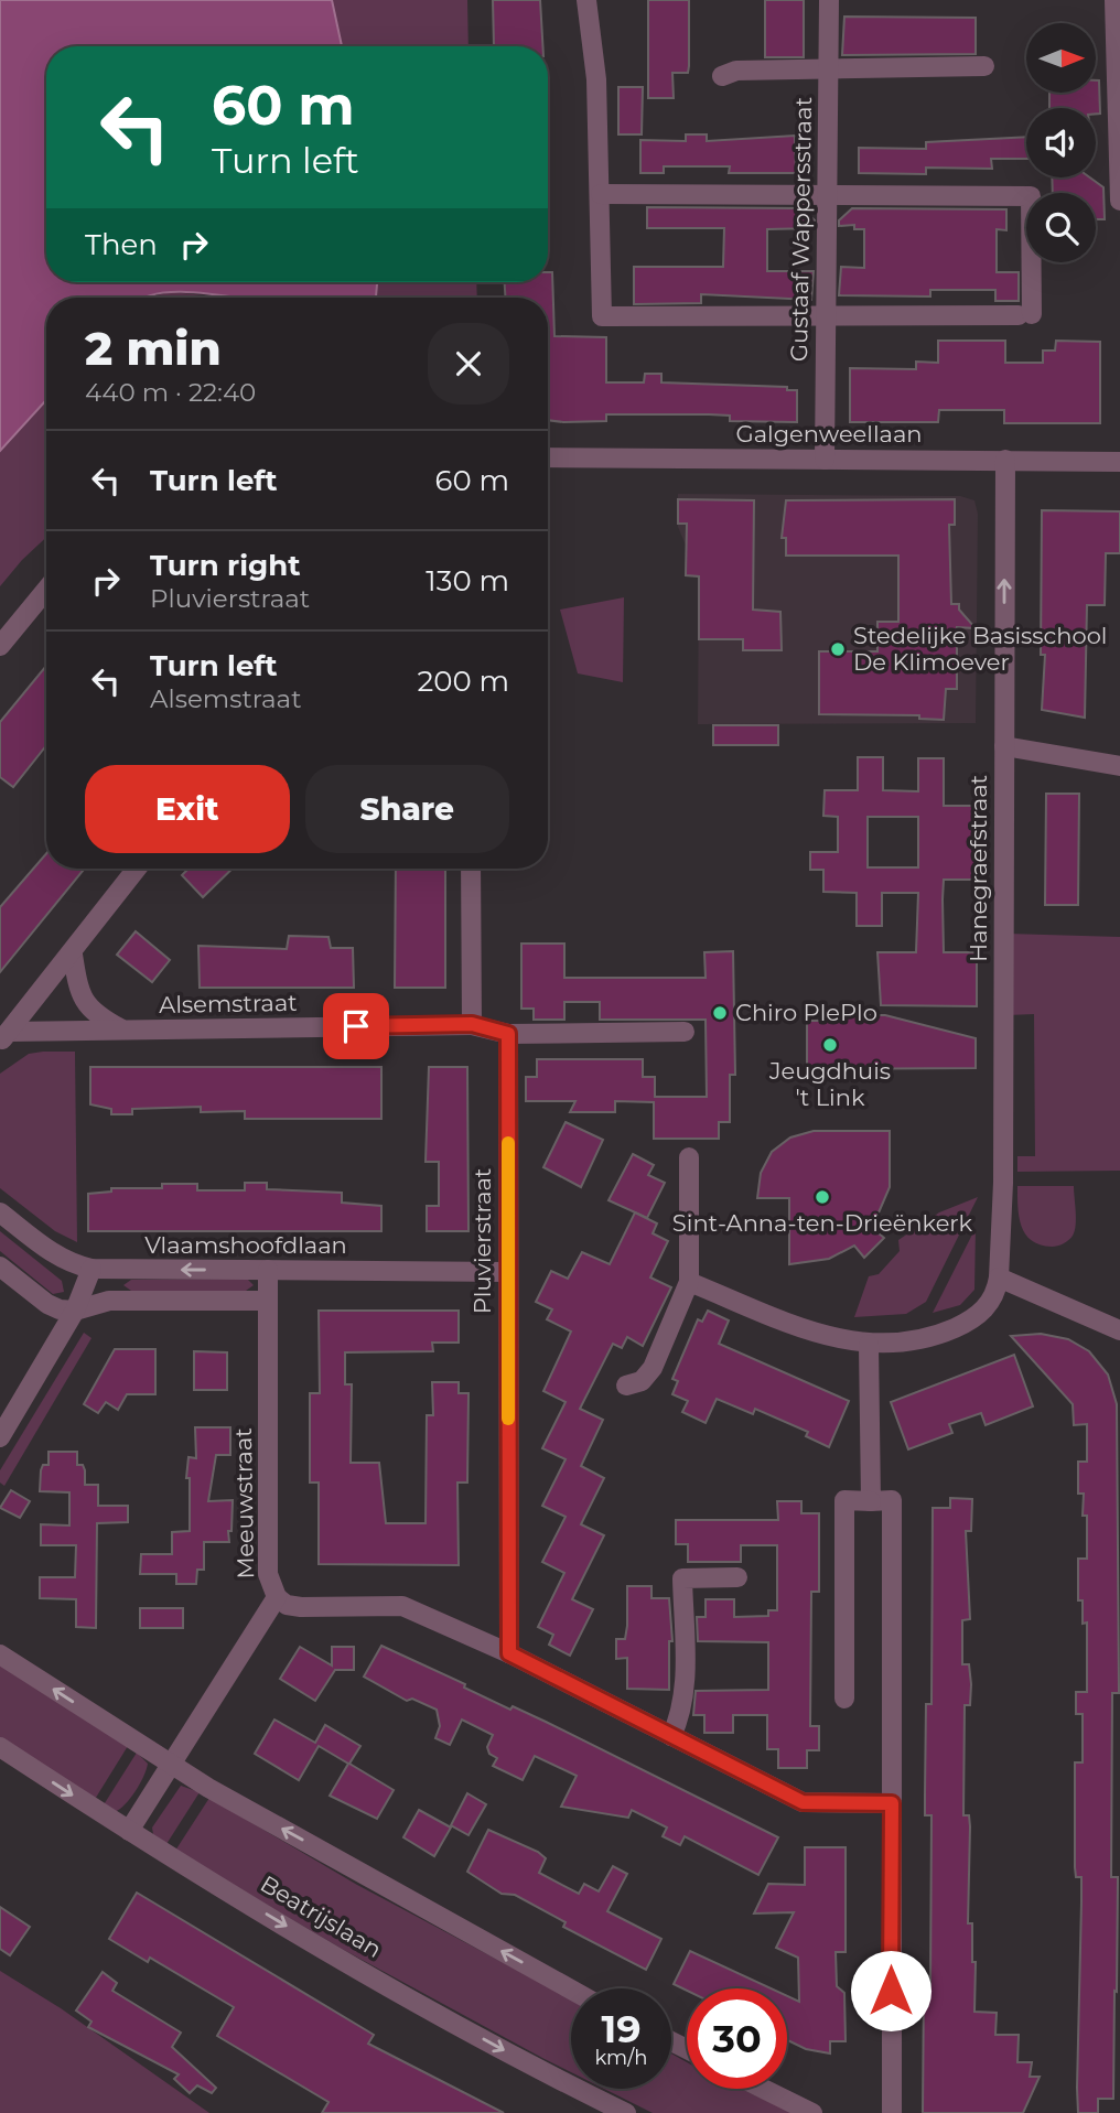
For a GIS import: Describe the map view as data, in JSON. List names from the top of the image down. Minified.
{"streets":{"street":["Gustaaf Wappersstraat","Galgenweellaan","Hanegraefstraat","Alsemstraat","Pluvierstraat","Vlaamshoofdlaan","Meeuwstraat","Beatrijslaan"]},"crossings":[["Gustaaf Wappersstraat","Galgenweellaan"],["Galgenweellaan","Hanegraefstraat"],["Pluvierstraat","Vlaamshoofdlaan"],["Vlaamshoofdlaan","Meeuwstraat"],["Meeuwstraat","Beatrijslaan"]],"one_way":["Hanegraefstraat"],"places":["Stedelijke Basisschool De Klimoever","Chiro PlePlo","Jeugdhuis 't Link","Sint-Anna-ten-Drieënkerk"],"north":"right","page":{"turn":["60 m","Turn left"],"then":"Then","heading":["2 min","440 m · 22:40"],"list":[{"name":"Turn left","value":"60 m"},{"name":"Turn right","note":"Pluvierstraat","value":"130 m"},{"name":"Turn left","note":"Alsemstraat","value":"200 m"}],"buttons":["Exit","Share"],"speed":"19 km/h","limit":"30"}}
